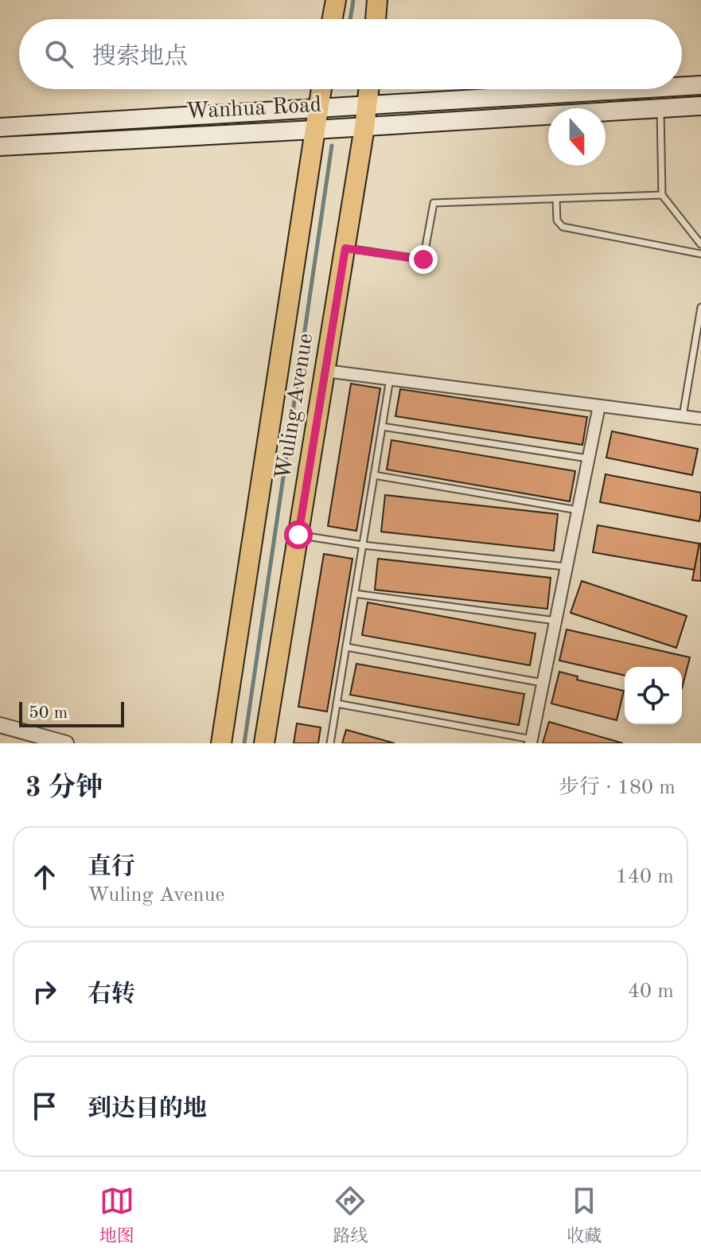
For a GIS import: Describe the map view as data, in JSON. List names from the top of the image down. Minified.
{"streets":{"main road":["Wanhua Road","Wuling Avenue"]},"crossings":[["Wanhua Road","Wuling Avenue"]],"scale_bar":"50 m","north":"bottom","page":{"search":"搜索地点","scale":"50 m","heading":["3 分钟","步行 · 180 m"],"list":[["直行","Wuling Avenue","140 m"],["右转","40 m"],"到达目的地"],"nav":["地图","路线","收藏"]}}
